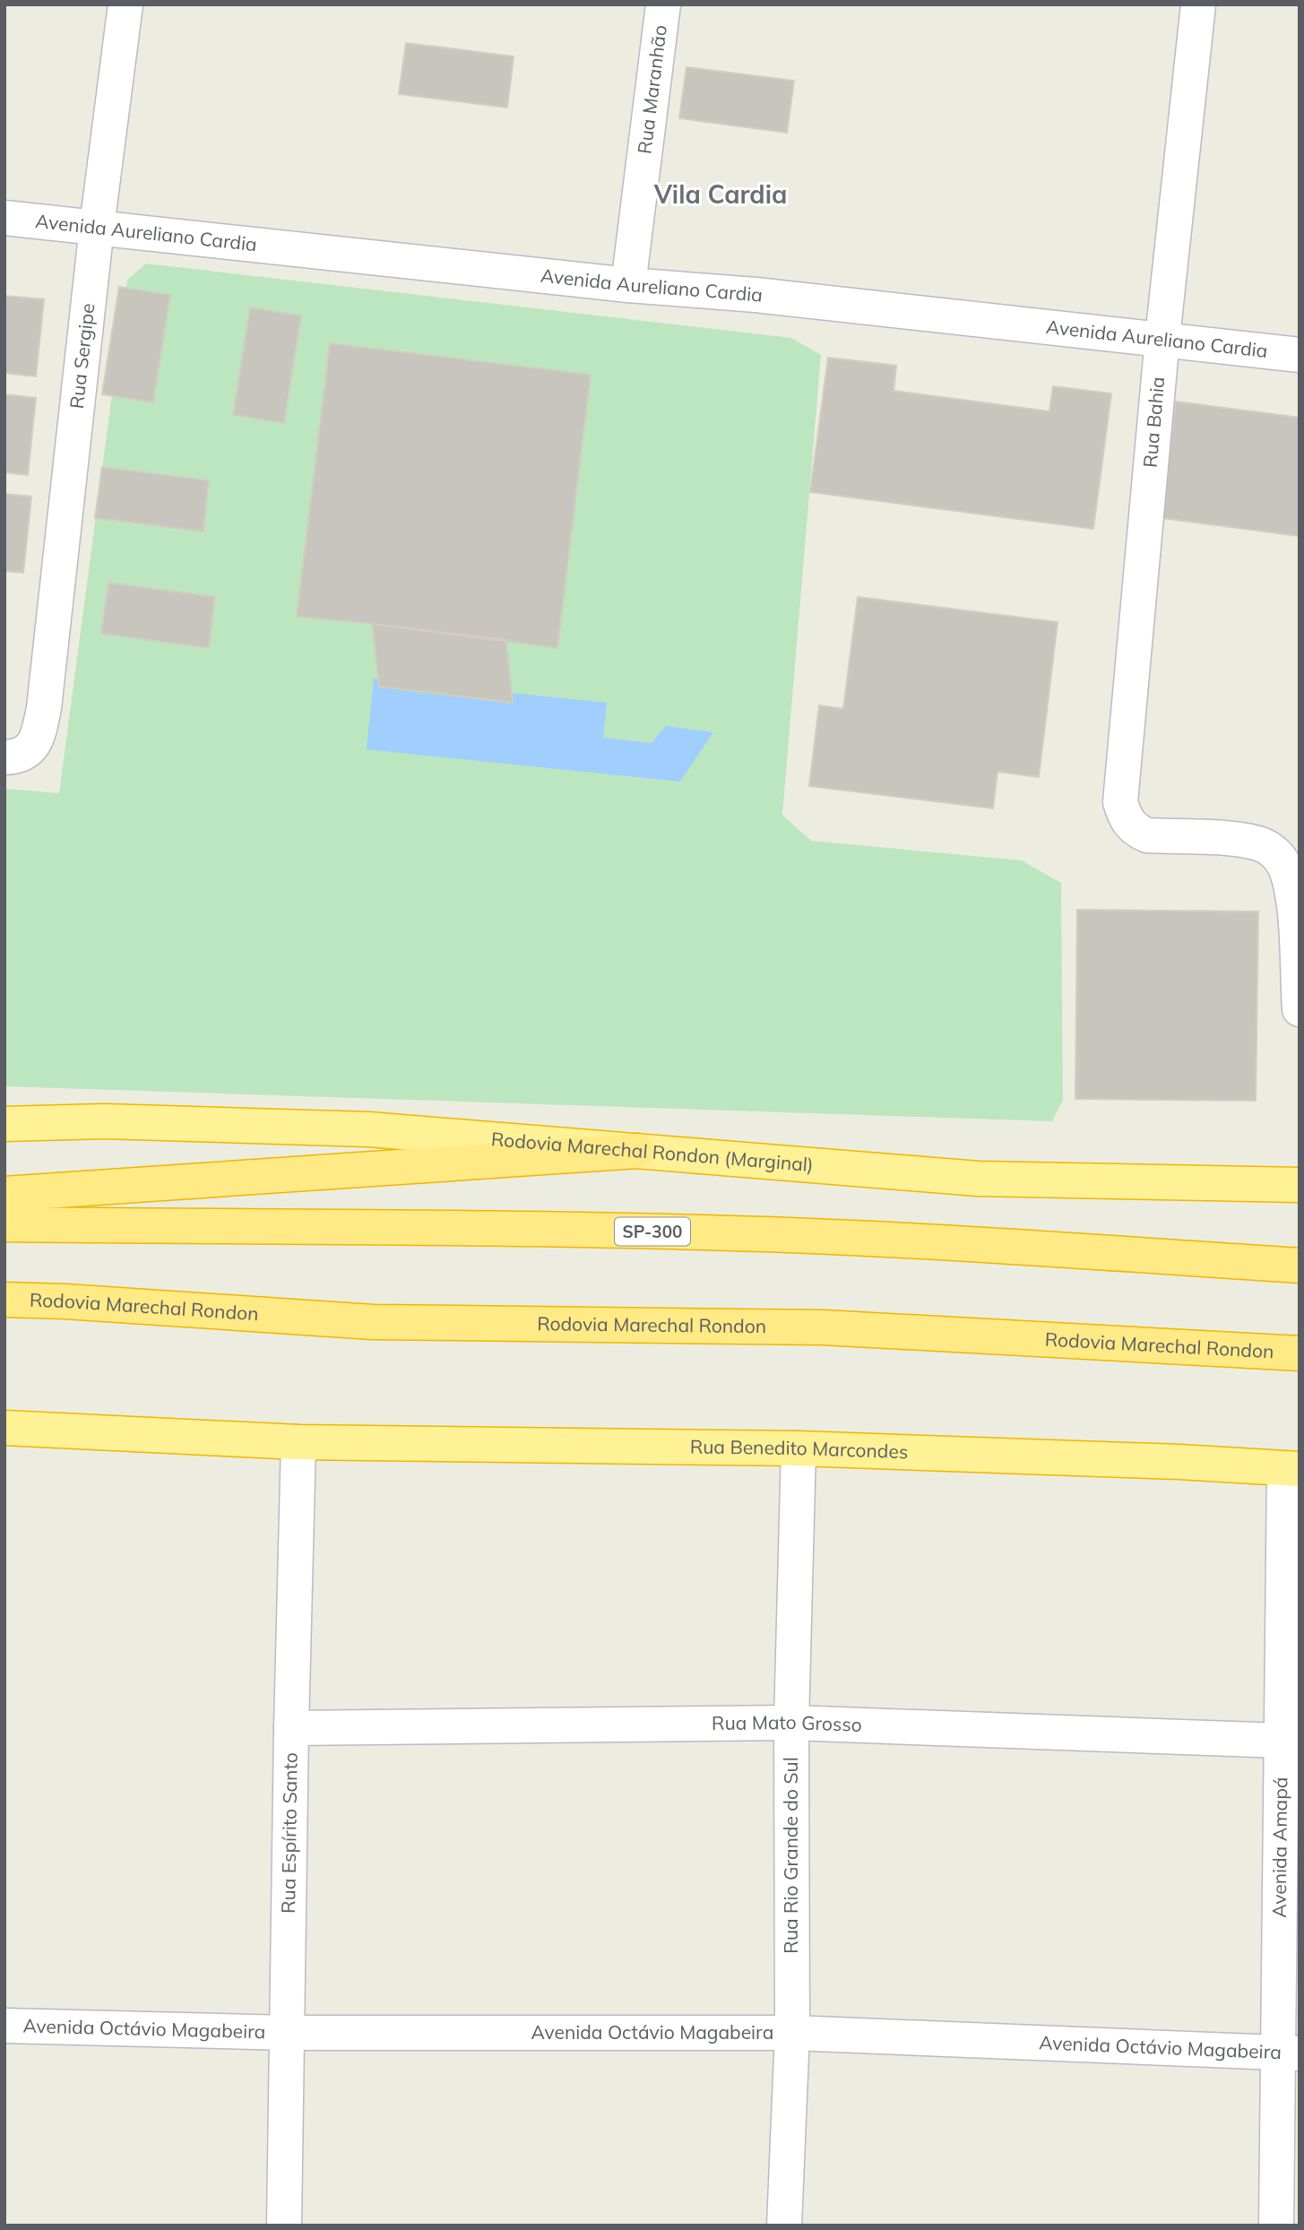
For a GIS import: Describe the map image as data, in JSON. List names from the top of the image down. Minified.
{"streets":{"highway":["Rodovia Marechal Rondon (Marginal)","SP-300","Rodovia Marechal Rondon","Rua Benedito Marcondes"],"street":["Rua Maranhão","Avenida Aureliano Cardia","Rua Sergipe","Rua Bahia","Rua Mato Grosso","Rua Espírito Santo","Avenida Amapá","Rua Rio Grande do Sul","Avenida Octávio Magabeira"]},"crossings":[["Rua Maranhão","Avenida Aureliano Cardia"],["Avenida Aureliano Cardia","Rua Sergipe"],["Avenida Aureliano Cardia","Rua Bahia"],["Rua Benedito Marcondes","Rua Espírito Santo"],["Rua Benedito Marcondes","Avenida Amapá"],["Rua Benedito Marcondes","Rua Rio Grande do Sul"],["Rua Mato Grosso","Rua Espírito Santo"],["Rua Mato Grosso","Avenida Amapá"],["Rua Mato Grosso","Rua Rio Grande do Sul"],["Rua Espírito Santo","Avenida Octávio Magabeira"],["Avenida Amapá","Avenida Octávio Magabeira"],["Rua Rio Grande do Sul","Avenida Octávio Magabeira"]],"districts":["Vila Cardia"]}
